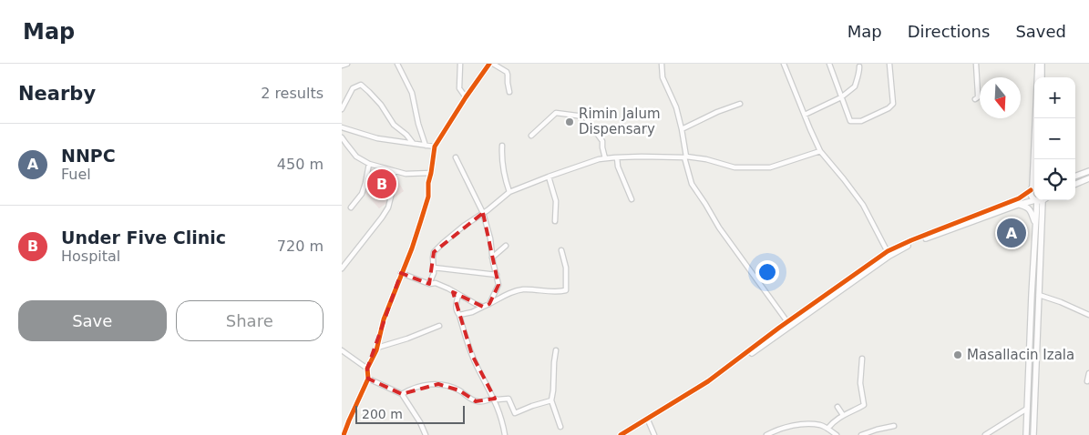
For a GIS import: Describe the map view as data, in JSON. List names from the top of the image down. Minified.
{"places":["Rimin Jalum Dispensary","Masallacin Izala"],"scale_bar":"200 m","north":"bottom","page":{"header":"Map","nav":["Map","Directions","Saved"],"heading":["Nearby","2 results"],"map_buttons":["+","−"],"list":[{"mark":"A","name":"NNPC","note":"Fuel","value":"450 m"},{"mark":"B","name":"Under Five Clinic","note":"Hospital","value":"720 m"}],"pins":["B","A"],"buttons":["Save","Share"],"scale":"200 m"}}
